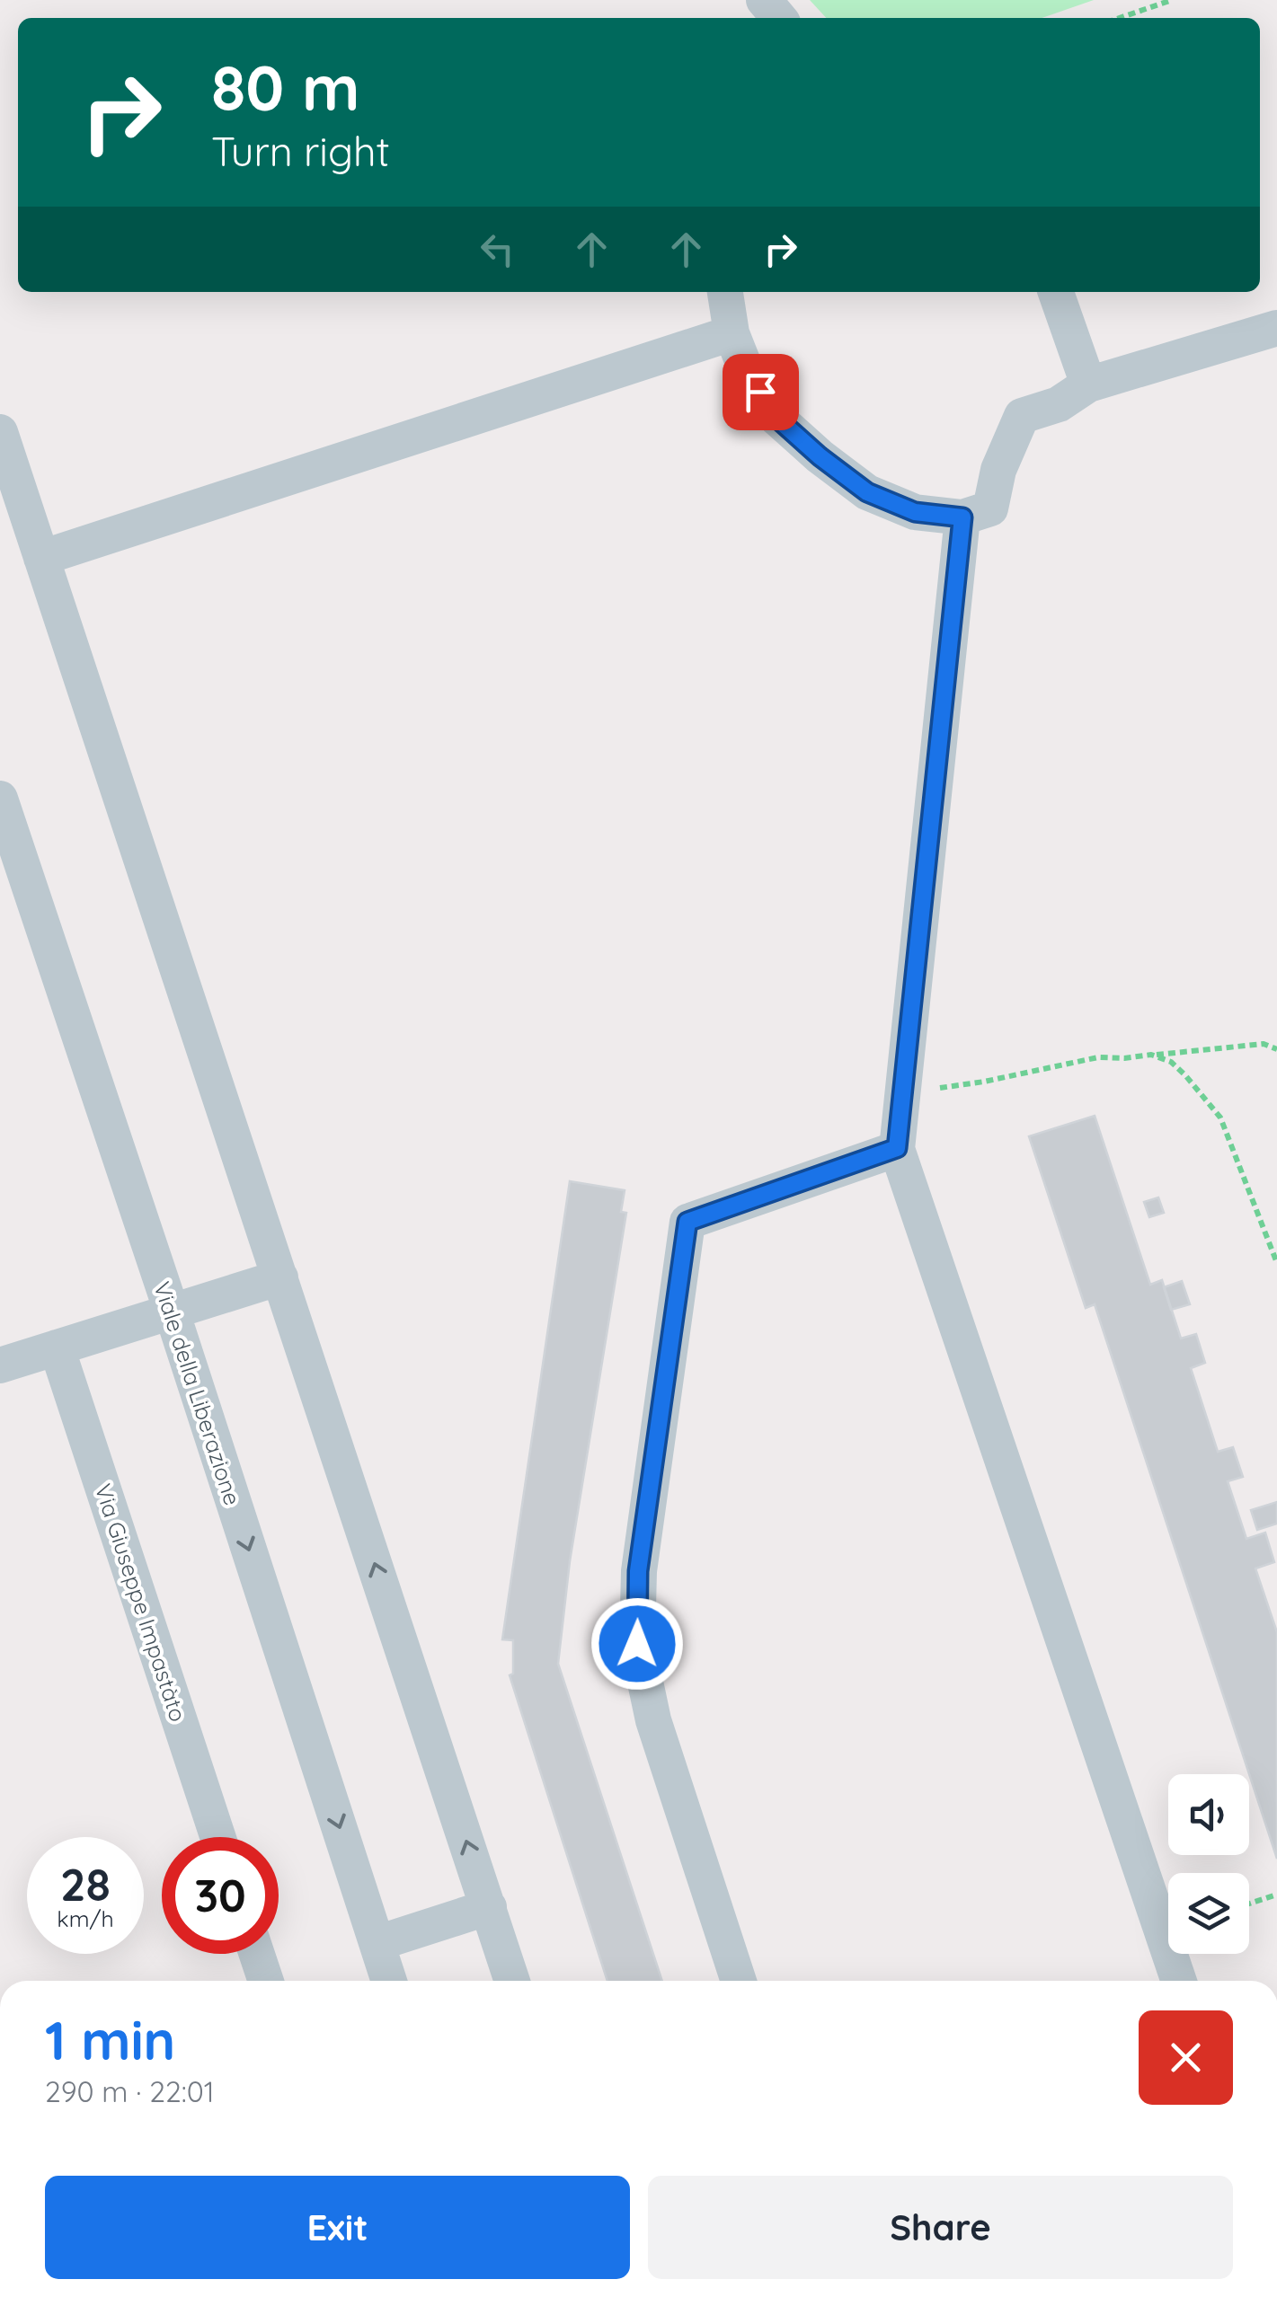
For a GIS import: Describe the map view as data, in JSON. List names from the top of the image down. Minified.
{"streets":{"street":["Viale della Liberazione","Via Giuseppe Impastàto"]},"page":{"turn":["80 m","Turn right"],"speed":"28 km/h","limit":"30","heading":["1 min","290 m · 22:01"],"buttons":["Exit","Share"]}}
